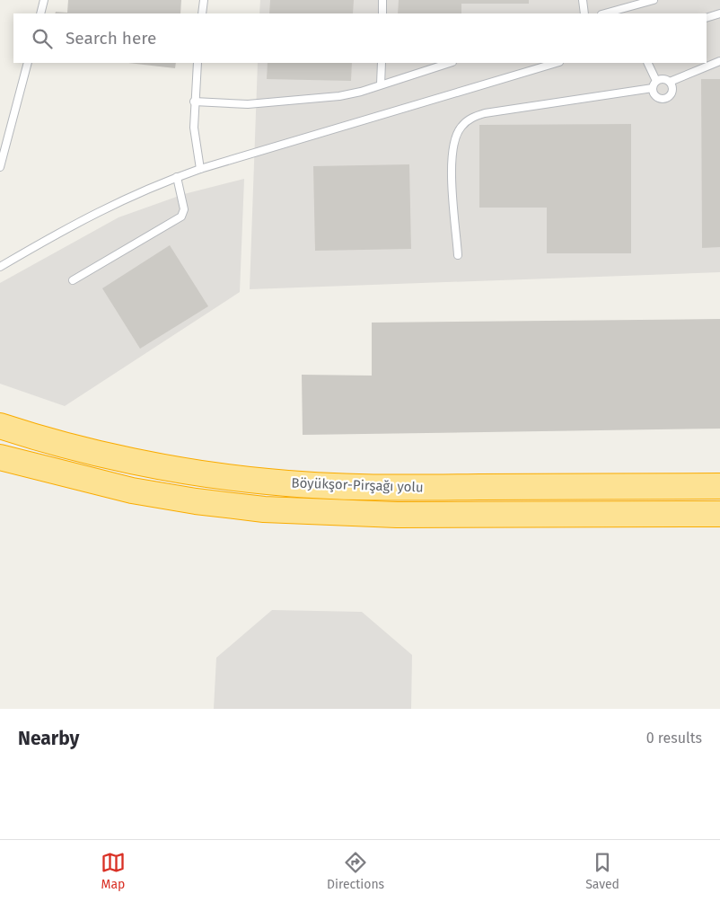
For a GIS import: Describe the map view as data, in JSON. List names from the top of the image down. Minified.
{"streets":{"highway":["Böyükşor-Pirşağı yolu"]},"page":{"search":"Search here","heading":["Nearby","0 results"],"nav":["Map","Directions","Saved"]}}
